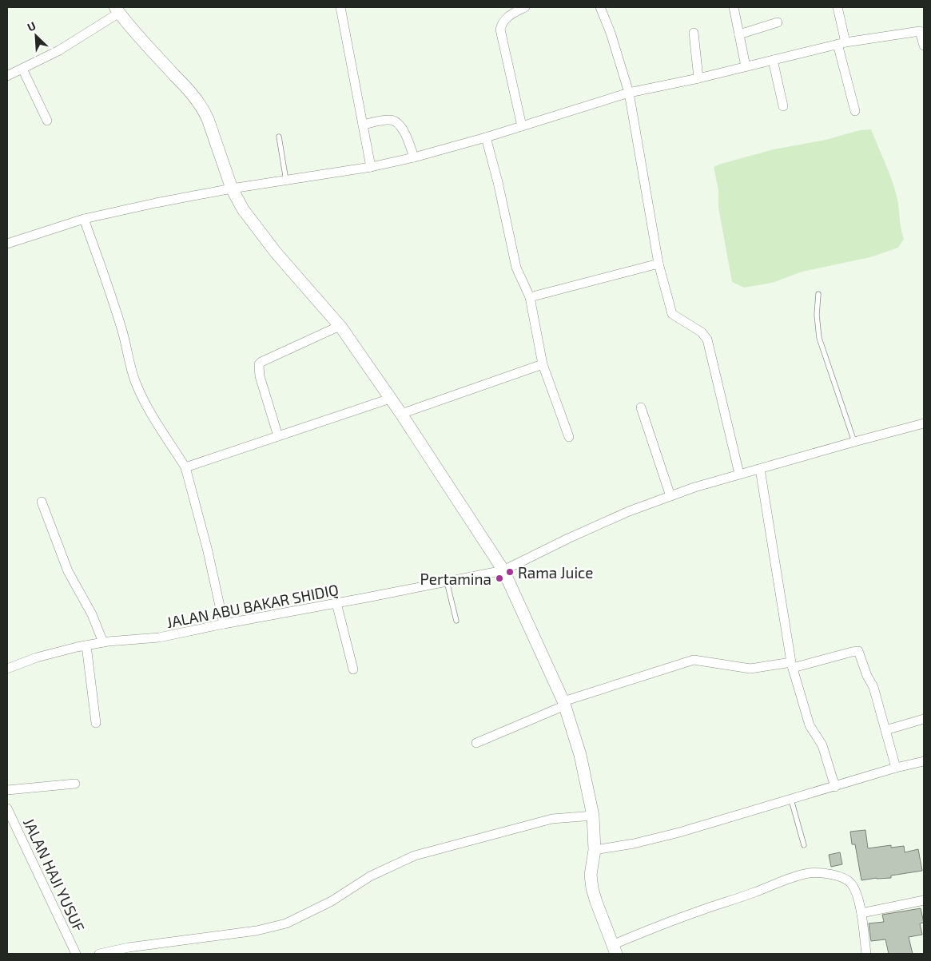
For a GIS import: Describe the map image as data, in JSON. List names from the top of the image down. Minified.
{"streets":{"street":["JALAN ABU BAKAR SHIDIQ","JALAN HAJI YUSUF"]},"places":["Rama Juice","Pertamina"],"north":"top left"}
